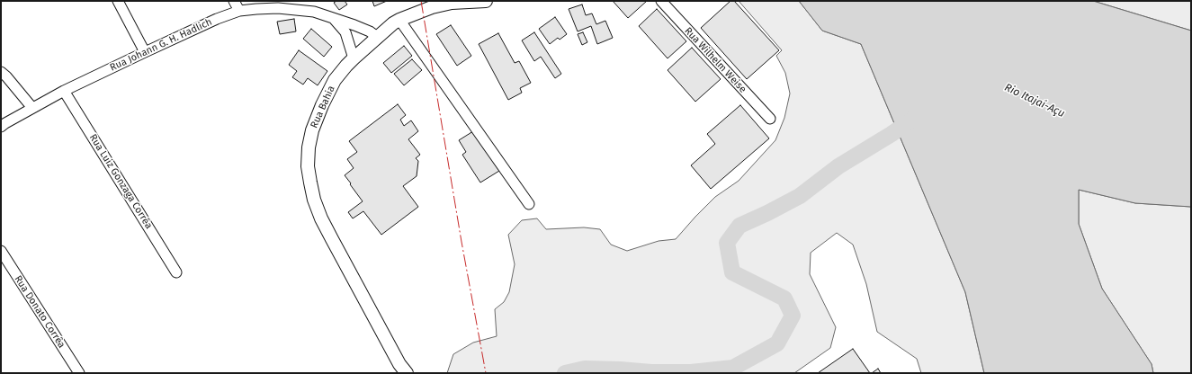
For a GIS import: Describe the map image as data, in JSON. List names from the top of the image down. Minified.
{"streets":{"main road":["Rua Bahia"],"street":["Rua Johann G. H. Hadlich","Rua Wilhelm Weise","Rua Luiz Gonzaga Corrêa","Rua Donato Corrêa"]},"crossings":[["Rua Johann G. H. Hadlich","Rua Bahia"],["Rua Johann G. H. Hadlich","Rua Luiz Gonzaga Corrêa"]],"water":["Rio Itajaí-Açu"]}
